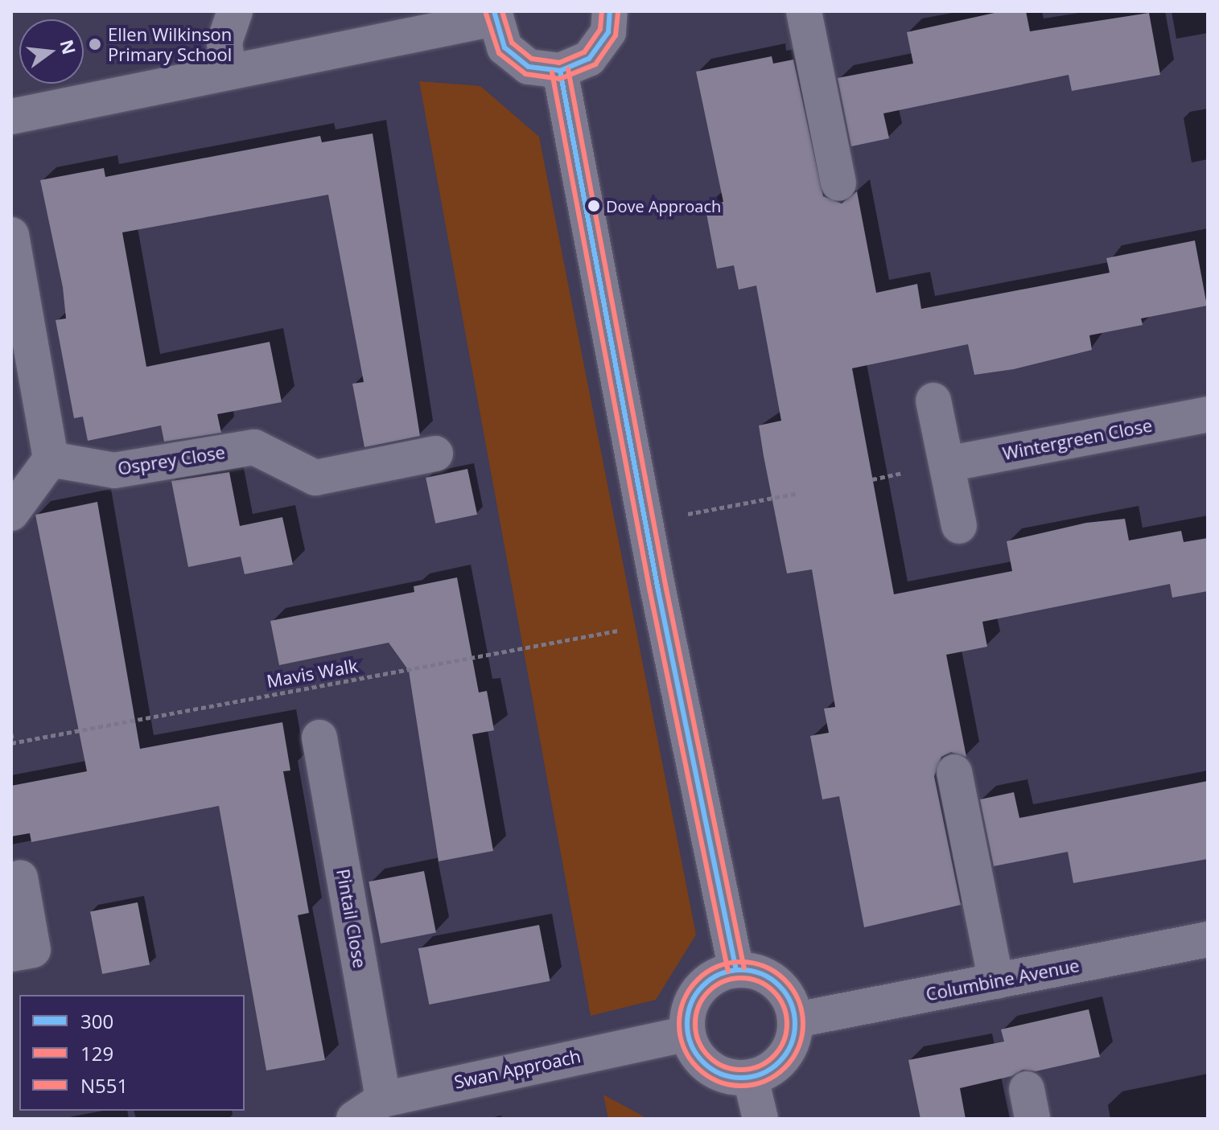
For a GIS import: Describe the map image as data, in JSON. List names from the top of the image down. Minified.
{"streets":{"street":["Wintergreen Close","Osprey Close","Pintail Close","Columbine Avenue","Swan Approach"],"path":["Mavis Walk"]},"crossings":[["Pintail Close","Swan Approach"],["Columbine Avenue","Swan Approach"]],"places":["Ellen Wilkinson Primary School","Dove Approach"],"lines":["transit line 300","transit line N551","transit line 129"],"legend":["300","129","N551"],"north":"right"}
